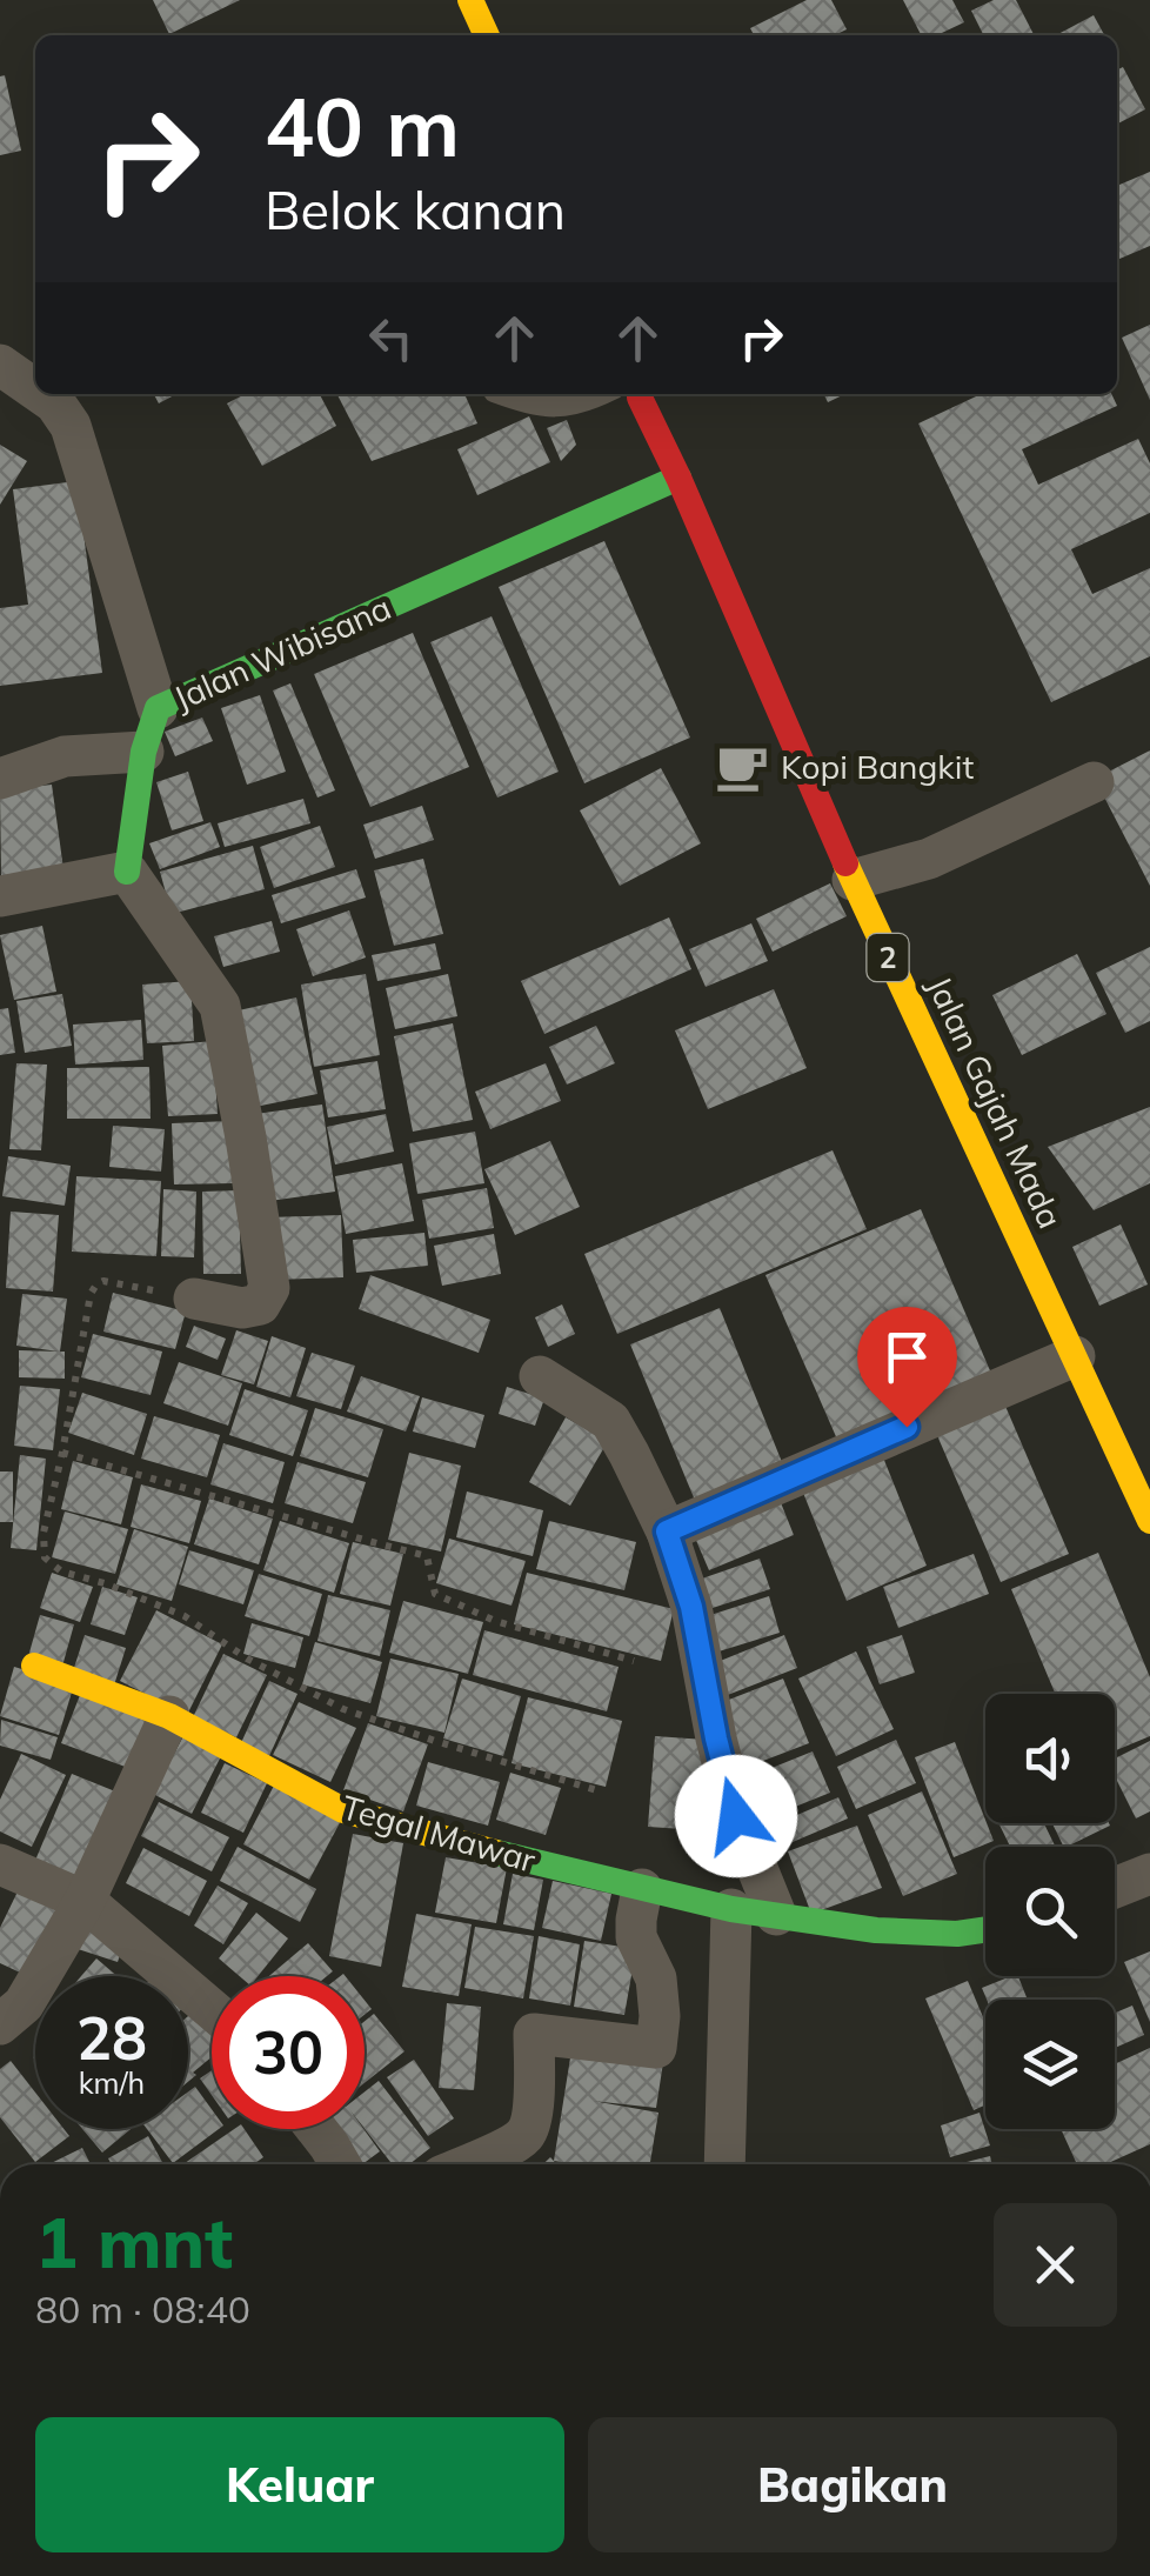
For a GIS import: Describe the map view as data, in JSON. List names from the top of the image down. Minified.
{"streets":{"main road":["Jalan Wibisana","2","Jalan Gajah Mada","Tegal Mawar"]},"crossings":[["Jalan Wibisana","Jalan Gajah Mada"]],"places":{"cafe":["Kopi Bangkit"]},"page":{"turn":["40 m","Belok kanan"],"speed":"28 km/h","limit":"30","heading":["1 mnt","80 m · 08:40"],"buttons":["Keluar","Bagikan"]}}
